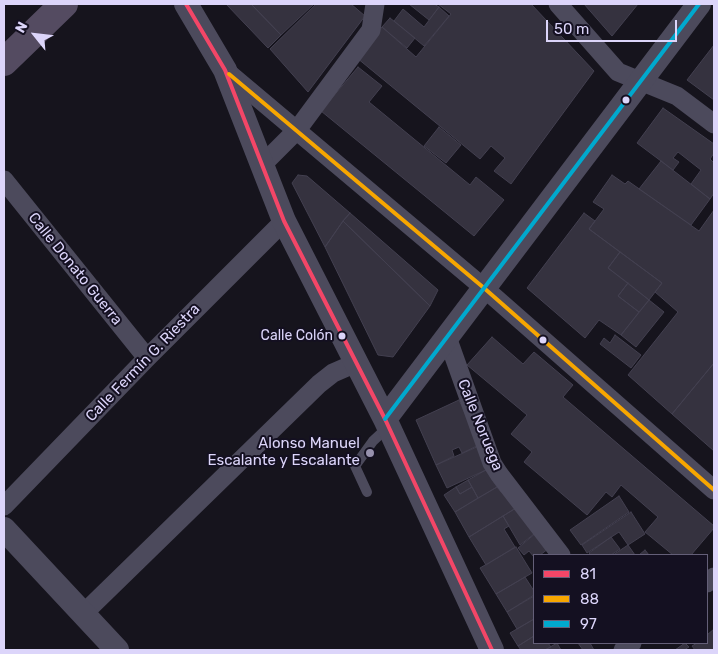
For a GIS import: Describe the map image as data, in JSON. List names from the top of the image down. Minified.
{"streets":{"street":["Calle Donato Guerra","Calle Fermín G. Riestra","Calle Noruega"]},"crossings":[["Calle Donato Guerra","Calle Fermín G. Riestra"]],"places":["Calle Colón","Alonso Manuel Escalante y Escalante"],"lines":["transit line 81","transit line 97","transit line 88"],"legend":["81","88","97"],"scale_bar":"50 m","north":"top left"}
